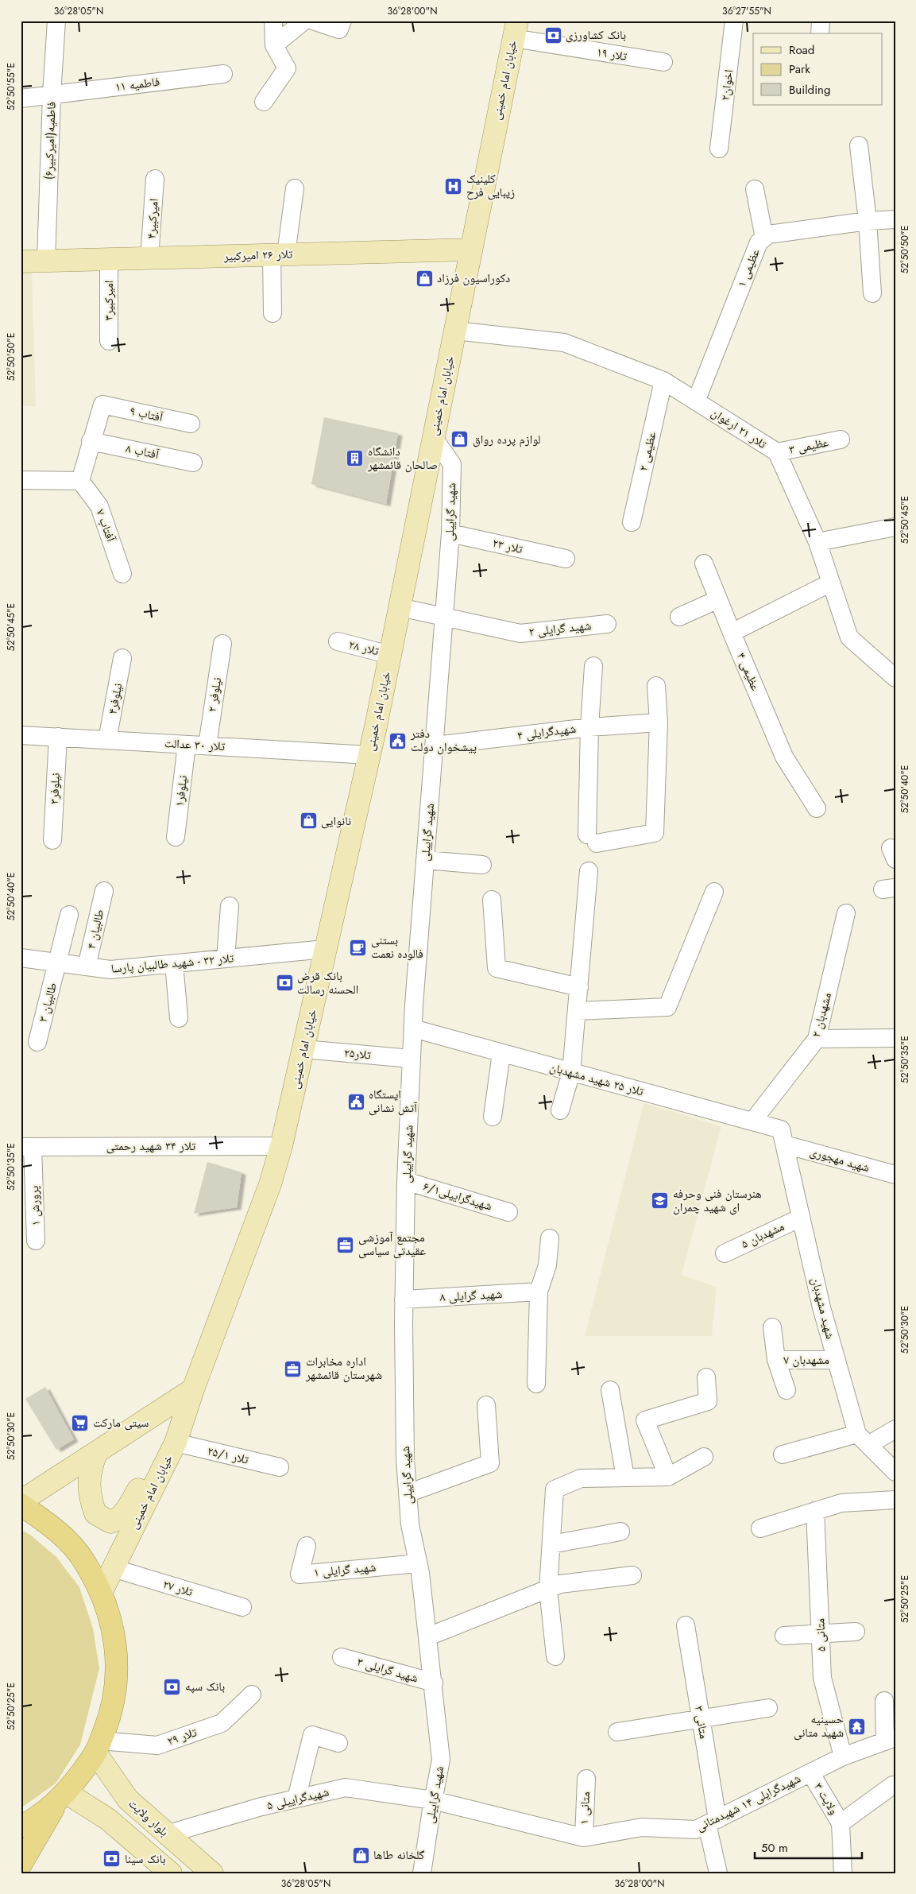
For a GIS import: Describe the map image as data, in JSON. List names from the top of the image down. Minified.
{"streets":{"main road":["خیابان امام خمینی","تلار ۲۶ امیرکبیر","بلوار ولایت"],"street":["تلار ۱۹","فاطمیه ۱۱","اخوان۲","فاطمیه(امیرکبیر۶)","امیرکبیر۴","عظیمی ۱","امیرکبیر۳","آفتاب ۹","تلار ۲۱ ارغوان","عظیمی ۳","آفتاب ۸","عظیمی ۲","شهید گراییلی","آفتاب ۷","تلار ۲۳","شهید گرایلی ۲","تلار ۲۸","عظیمی ۴","نیلوفر ۲","نیلوفر۴","شهیدگرایلی ۴","تلار ۳۰ عدالت","نیلوفر۳","نیلوفر۱","طالبیان ۴","تلار ۳۲ - شهید طالبیان پارسا","طالبیان ۳","مشهدبان ۲","تلار۲۵","تلار ۲۵ شهید مشهدبان","تلار ۳۴ شهید رحمتی","شهید مهجوری","شهیدگراییلی۶/۱","پرورش ۱","مشهدبان ۵","شهید گرایلی ۸","شهید مشهدبان","مشهدبان ۷","تلار ۲۵/۱","شهید گرایلی ۱","تلار ۲۷","متانی ۵","شهید گرایلی ۳","متانی ۳","تلار ۲۹","شهیدگراییلی ۵","ولایت ۳","شهیدگرایلی ۱۴ شهیدمتانی","متانی ۱"]},"crossings":[["تلار ۱۹","خیابان امام خمینی"],["خیابان امام خمینی","تلار ۲۶ امیرکبیر"],["خیابان امام خمینی","تلار ۲۱ ارغوان"],["خیابان امام خمینی","شهید گراییلی"],["خیابان امام خمینی","شهید گرایلی ۲"],["خیابان امام خمینی","تلار ۲۸"],["خیابان امام خمینی","تلار ۳۰ عدالت"],["خیابان امام خمینی","تلار ۳۲ - شهید طالبیان پارسا"],["خیابان امام خمینی","تلار۲۵"],["خیابان امام خمینی","تلار ۳۴ شهید رحمتی"],["خیابان امام خمینی","تلار ۲۵/۱"],["خیابان امام خمینی","تلار ۲۷"],["فاطمیه ۱۱","فاطمیه(امیرکبیر۶)"],["فاطمیه(امیرکبیر۶)","تلار ۲۶ امیرکبیر"],["امیرکبیر۴","تلار ۲۶ امیرکبیر"],["تلار ۲۶ امیرکبیر","امیرکبیر۳"],["عظیمی ۱","تلار ۲۱ ارغوان"],["آفتاب ۹","آفتاب ۸"],["تلار ۲۱ ارغوان","عظیمی ۳"],["تلار ۲۱ ارغوان","عظیمی ۲"],["شهید گراییلی","تلار ۲۳"],["شهید گراییلی","شهید گرایلی ۲"],["شهید گراییلی","شهیدگرایلی ۴"],["شهید گراییلی","تلار۲۵"],["شهید گراییلی","تلار ۲۵ شهید مشهدبان"],["شهید گراییلی","شهیدگراییلی۶/۱"],["شهید گراییلی","شهید گرایلی ۸"],["شهید گراییلی","شهید گرایلی ۱"],["شهید گراییلی","شهید گرایلی ۳"],["شهید گراییلی","شهیدگراییلی ۵"],["شهید گراییلی","شهیدگرایلی ۱۴ شهیدمتانی"],["نیلوفر ۲","تلار ۳۰ عدالت"],["نیلوفر۴","تلار ۳۰ عدالت"],["تلار ۳۰ عدالت","نیلوفر۳"],["تلار ۳۰ عدالت","نیلوفر۱"],["طالبیان ۴","تلار ۳۲ - شهید طالبیان پارسا"],["تلار ۳۲ - شهید طالبیان پارسا","طالبیان ۳"],["مشهدبان ۲","تلار ۲۵ شهید مشهدبان"],["تلار ۲۵ شهید مشهدبان","شهید مهجوری"],["تلار ۲۵ شهید مشهدبان","شهید مشهدبان"],["تلار ۳۴ شهید رحمتی","پرورش ۱"],["شهید مهجوری","شهید مشهدبان"],["مشهدبان ۵","شهید مشهدبان"],["شهید مشهدبان","مشهدبان ۷"],["متانی ۵","شهیدگرایلی ۱۴ شهیدمتانی"],["متانی ۳","شهیدگرایلی ۱۴ شهیدمتانی"],["تلار ۲۹","بلوار ولایت"],["شهیدگراییلی ۵","شهیدگرایلی ۱۴ شهیدمتانی"],["شهیدگراییلی ۵","بلوار ولایت"],["ولایت ۳","شهیدگرایلی ۱۴ شهیدمتانی"],["شهیدگرایلی ۱۴ شهیدمتانی","متانی ۱"]],"places":{"bank":["بانک کشاورزی","بانک قرض الحسنه رسالت","بانک سپه","بانک سینا"],"hospital":["کلینیک زیبایی فرح"],"shop":["دکوراسیون فرزاد","لوازم پرده رواق","نانوایی","گلخانه طاها"],"building":["دانشگاه صالحان قائمشهر"],"public building":["دفتر پیشخوان دولت","ایستگاه آتش نشانی"],"cafe":["بستنی فالوده نعمت"],"school or university":["هنرستان فنی وحرفه ای شهید چمران"],"office":["مجتمع آموزشی عقیدتی سیاسی","اداره مخابرات شهرستان قائمشهر"],"supermarket":["سیتی مارکت"],"temple":["حسینیه شهید متانی"]},"legend":["Road","Park","Building"],"scale_bar":"50 m","coordinates":["36°28'05\"N","36°28'00\"N","36°27'55\"N","52°50'55\"E","52°50'50\"E","52°50'45\"E","52°50'40\"E","52°50'35\"E","52°50'30\"E","52°50'25\"E"]}
